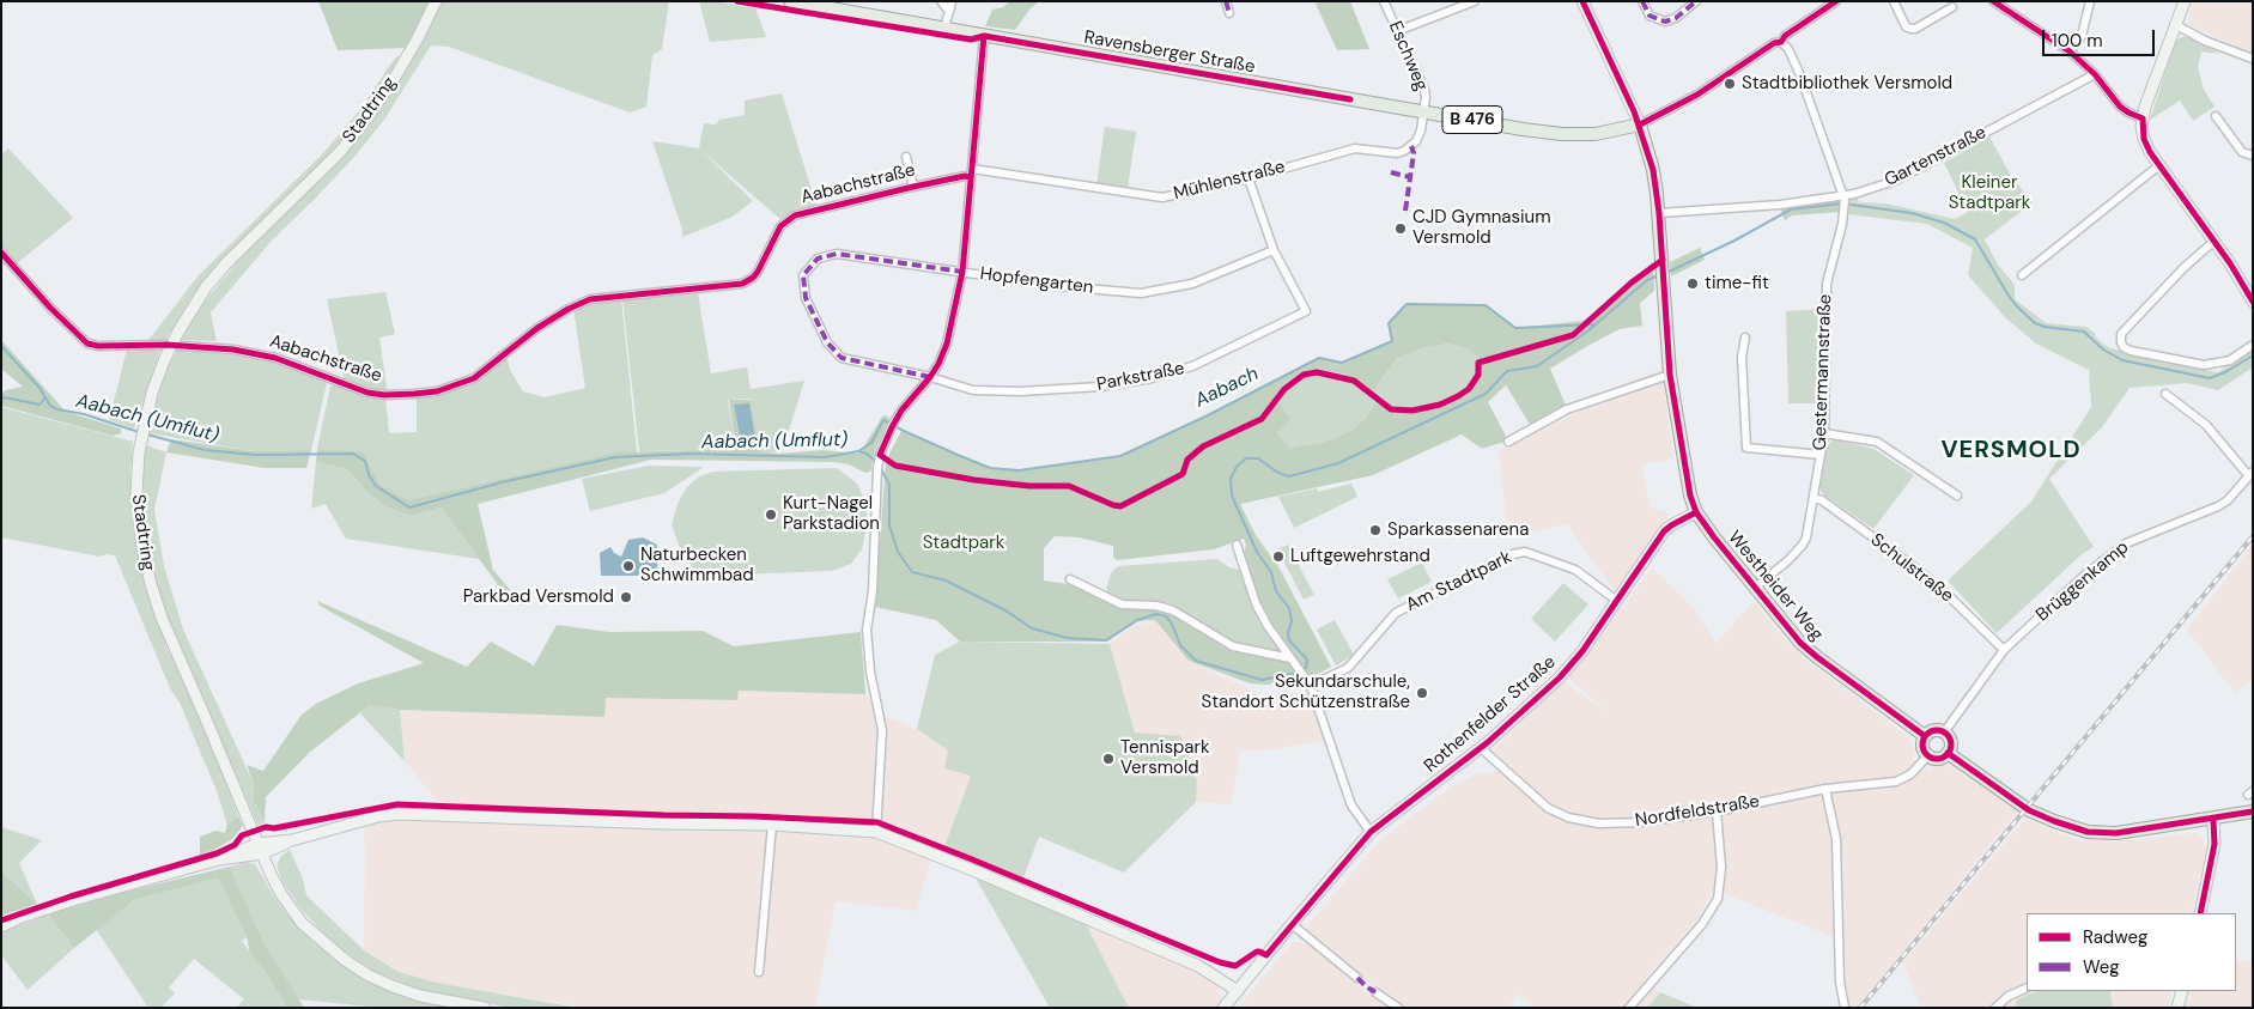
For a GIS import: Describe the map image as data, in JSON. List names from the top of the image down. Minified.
{"streets":{"main road":["Ravensberger Straße","B 476","Westheider Weg"],"street":["Eschweg","Stadtring","Gartenstraße","Mühlenstraße","Aabachstraße","Hopfengarten","Gestermannstraße","Parkstraße","Schulstraße","Am Stadtpark","Brüggenkamp","Rothenfelder Straße","Nordfeldstraße"]},"crossings":[["Ravensberger Straße","Eschweg"],["Ravensberger Straße","Mühlenstraße"],["Ravensberger Straße","Gestermannstraße"],["Eschweg","Mühlenstraße"],["Gartenstraße","Gestermannstraße"],["Mühlenstraße","Aabachstraße"],["Hopfengarten","Parkstraße"],["Gestermannstraße","Schulstraße"],["Gestermannstraße","Westheider Weg"],["Schulstraße","Brüggenkamp"],["Am Stadtpark","Rothenfelder Straße"],["Brüggenkamp","Westheider Weg"],["Brüggenkamp","Nordfeldstraße"],["Westheider Weg","Rothenfelder Straße"],["Westheider Weg","Nordfeldstraße"],["Rothenfelder Straße","Nordfeldstraße"]],"districts":["VERSMOLD"],"water":["Aabach","Aabach (Umflut)"],"parks":["Kleiner Stadtpark","Stadtpark"],"places":["Stadtbibliothek Versmold","CJD Gymnasium Versmold","time-fit","Kurt-Nagel Parkstadion","Sparkassenarena","Luftgewehrstand","Naturbecken Schwimmbad","Parkbad Versmold","Sekundarschule, Standort Schützenstraße","Tennispark Versmold"],"legend":["Radweg","Weg"],"scale_bar":"100 m"}
